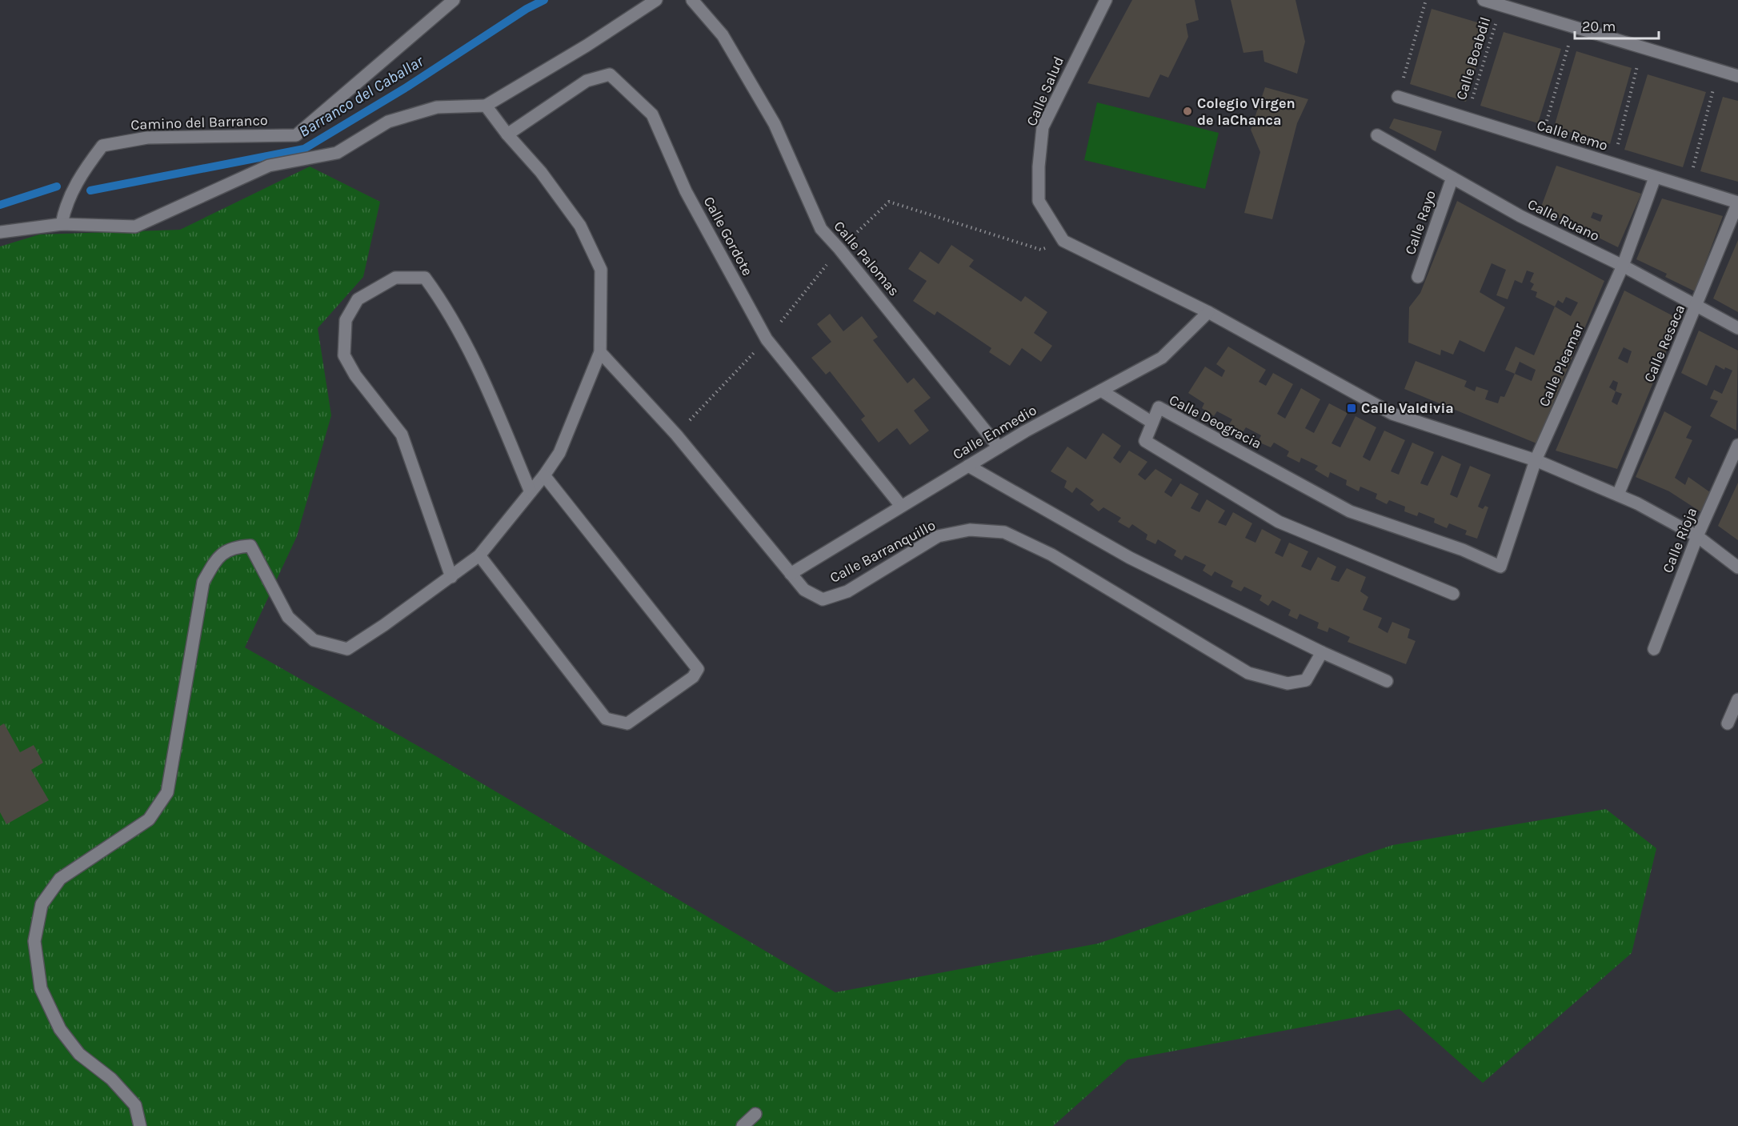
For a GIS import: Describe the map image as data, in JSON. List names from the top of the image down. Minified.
{"streets":{"street":["Calle Salud","Camino del Barranco","Calle Remo","Calle Ruano","Calle Rayo","Calle Gordote","Calle Palomas","Calle Resaca","Calle Pleamar","Calle Deogracia","Calle Enmedio","Calle Rioja","Calle Barranquillo"],"path":["Calle Boabdil"]},"crossings":[["Calle Boabdil","Calle Remo"],["Calle Salud","Calle Enmedio"],["Calle Remo","Calle Resaca"],["Calle Remo","Calle Pleamar"],["Calle Ruano","Calle Rayo"],["Calle Ruano","Calle Resaca"],["Calle Ruano","Calle Pleamar"],["Calle Gordote","Calle Enmedio"],["Calle Palomas","Calle Enmedio"],["Calle Pleamar","Calle Deogracia"],["Calle Enmedio","Calle Barranquillo"]],"water":["Barranco del Caballar"],"places":{"other":["Colegio Virgen de laChanca"],"transit":["Calle Valdivia"]},"scale_bar":"20 m"}
